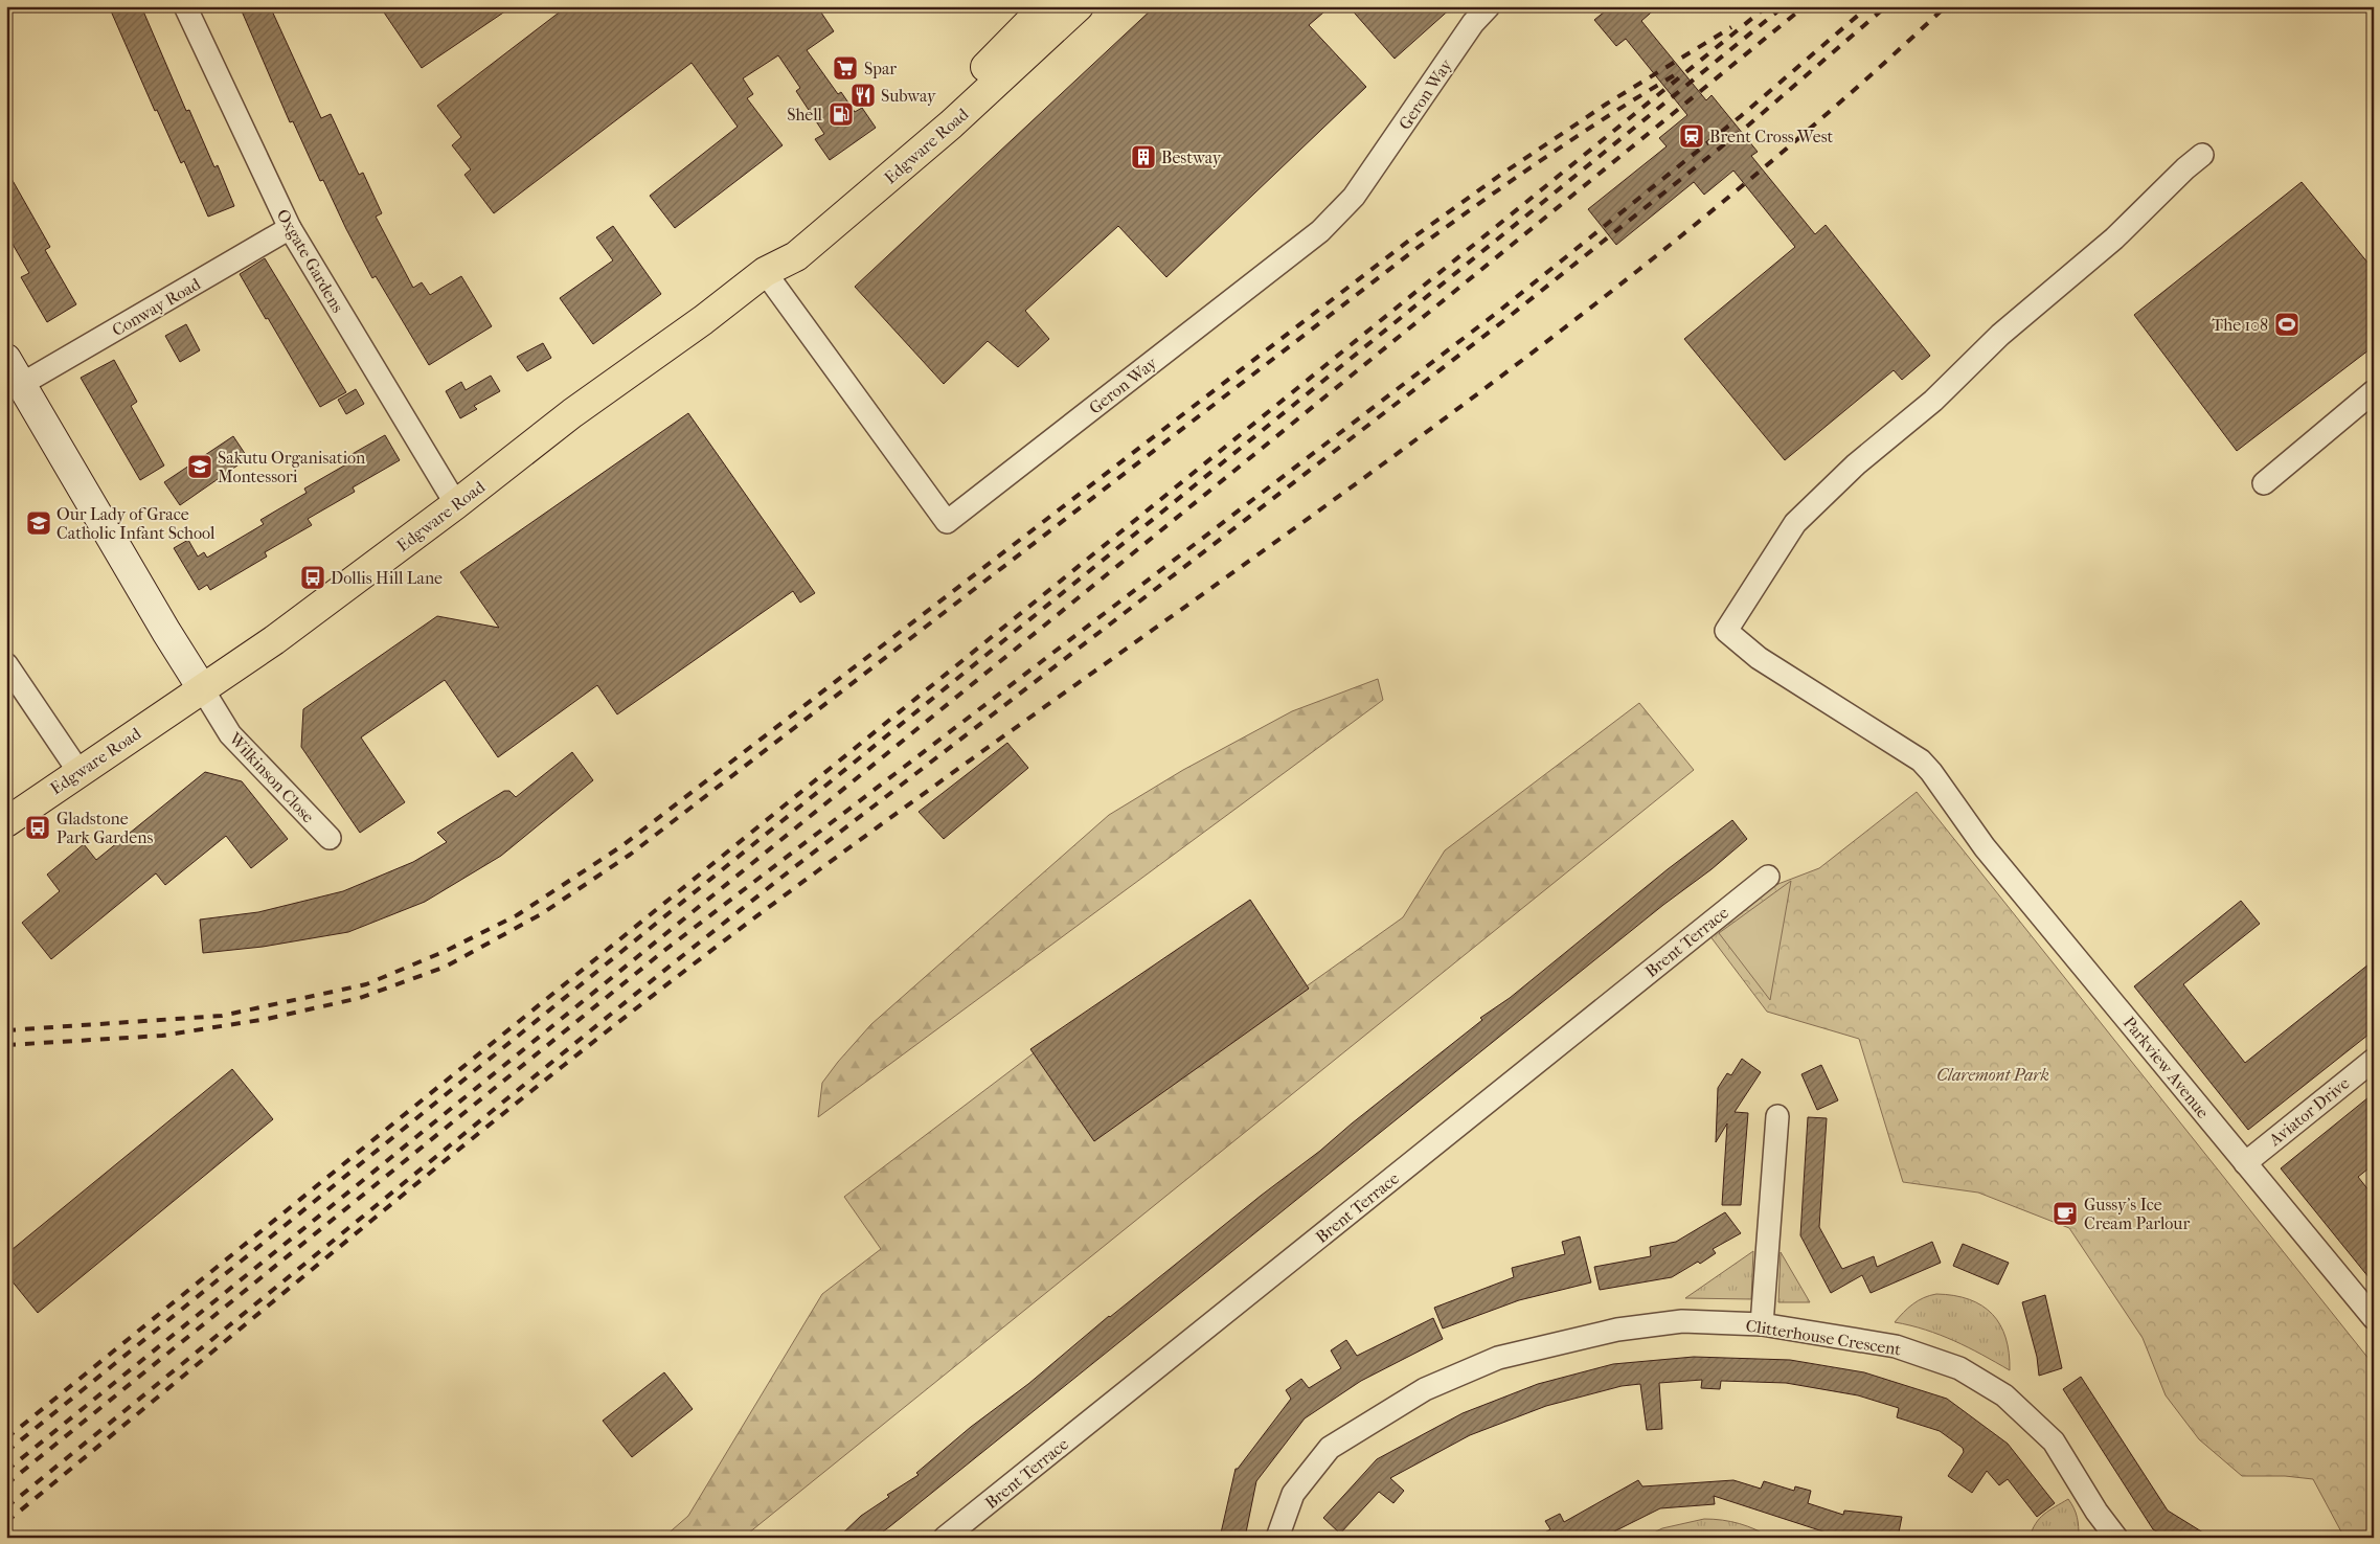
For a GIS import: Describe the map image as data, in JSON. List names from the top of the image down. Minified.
{"streets":{"main road":["Edgware Road"],"street":["Geron Way","Oxgate Gardens","Conway Road","Wilkinson Close","Brent Terrace","Parkview Avenue","Aviator Drive","Clitterhouse Crescent"]},"crossings":[["Geron Way","Edgware Road"],["Edgware Road","Oxgate Gardens"],["Edgware Road","Wilkinson Close"],["Oxgate Gardens","Conway Road"],["Parkview Avenue","Aviator Drive"]],"parks":["Claremont Park"],"places":{"supermarket":["Spar"],"restaurant":["Subway"],"fuel station":["Shell"],"station":["Brent Cross West"],"building":["Bestway"],"sports":["The 108"],"school or university":["Sakutu Organisation Montessori","Our Lady of Grace Catholic Infant School"],"bus stop":["Dollis Hill Lane","Gladstone Park Gardens"],"cafe":["Gussy's Ice Cream Parlour"]}}
